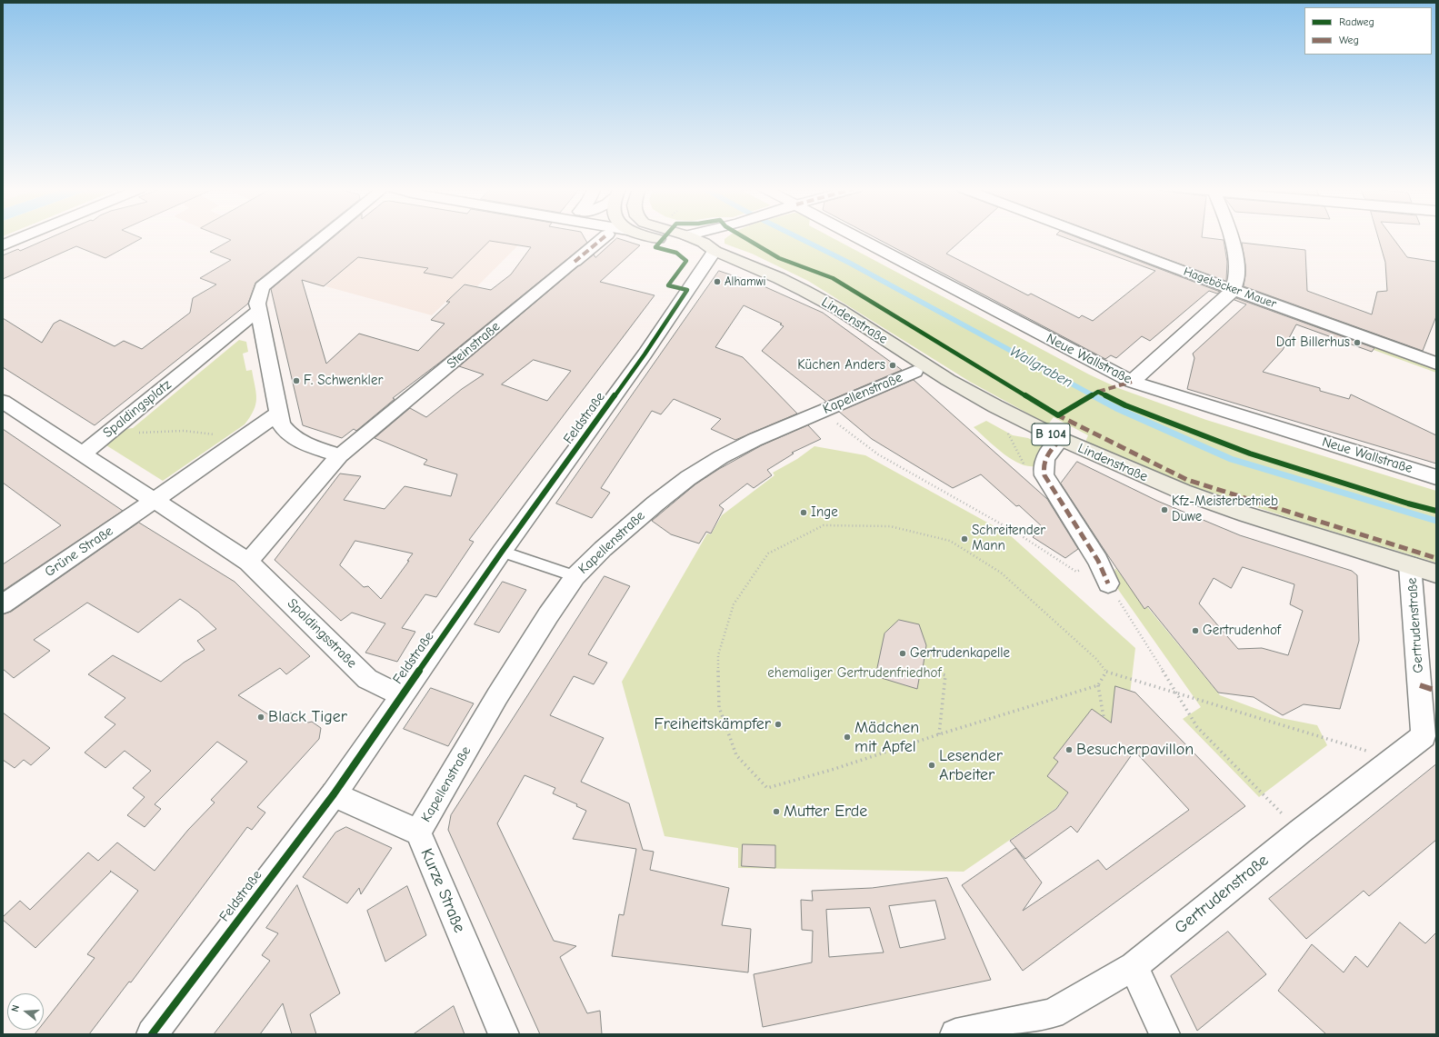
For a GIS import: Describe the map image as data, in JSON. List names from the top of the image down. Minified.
{"streets":{"main road":["Lindenstraße","B 104"],"street":["Hageböcker Mauer","Steinstraße","Neue Wallstraße","Kapellenstraße","Spaldingsplatz","Feldstraße","Grüne Straße","Gertrudenstraße","Spaldingsstraße","Kurze Straße"]},"crossings":[["Lindenstraße","Feldstraße"],["Lindenstraße","B 104"],["Lindenstraße","Gertrudenstraße"],["Kapellenstraße","Kurze Straße"],["Feldstraße","B 104"],["Feldstraße","Spaldingsstraße"],["Feldstraße","Kurze Straße"]],"water":["Wallgraben"],"parks":["ehemaliger Gertrudenfriedhof"],"places":["Alhamwi","Dat Billerhus","Küchen Anders","F. Schwenkler","Kfz-Meisterbetrieb Duwe","Inge","Schreitender Mann","Gertrudenhof","Gertrudenkapelle","Black Tiger","Freiheitskämpfer","Mädchen mit Apfel","Besucherpavillon","Lesender Arbeiter","Mutter Erde"],"legend":["Radweg","Weg"],"north":"left"}
